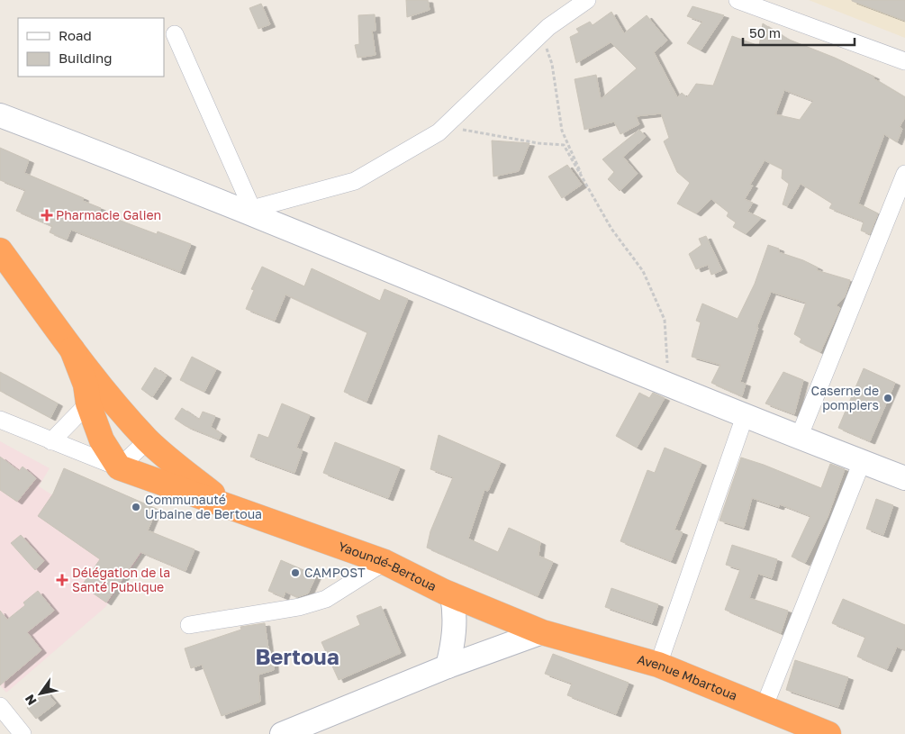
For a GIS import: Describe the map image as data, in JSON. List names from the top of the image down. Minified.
{"streets":{"highway":["Yaoundé-Bertoua","Avenue Mbartoua"]},"crossings":[["Yaoundé-Bertoua","Avenue Mbartoua"]],"districts":["Bertoua"],"places":{"health":["Pharmacie Galien","Délégation de la Santé Publique"],"other":["Caserne de pompiers","Communauté Urbaine de Bertoua","CAMPOST"]},"legend":["Road","Building"],"scale_bar":"50 m","north":"bottom left"}
